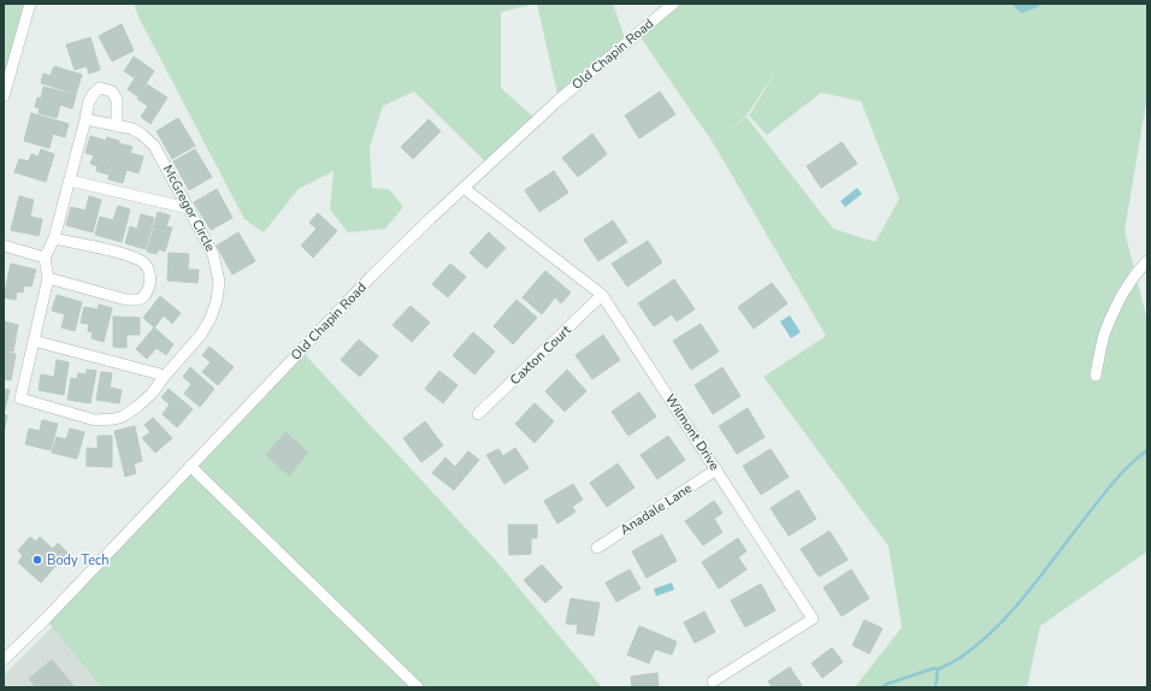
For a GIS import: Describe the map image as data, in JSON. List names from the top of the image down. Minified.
{"streets":{"street":["Old Chapin Road","McGregor Circle","Caxton Court","Wilmont Drive","Anadale Lane"]},"crossings":[["Old Chapin Road","Wilmont Drive"],["Caxton Court","Wilmont Drive"],["Wilmont Drive","Anadale Lane"]],"places":["Body Tech"]}
